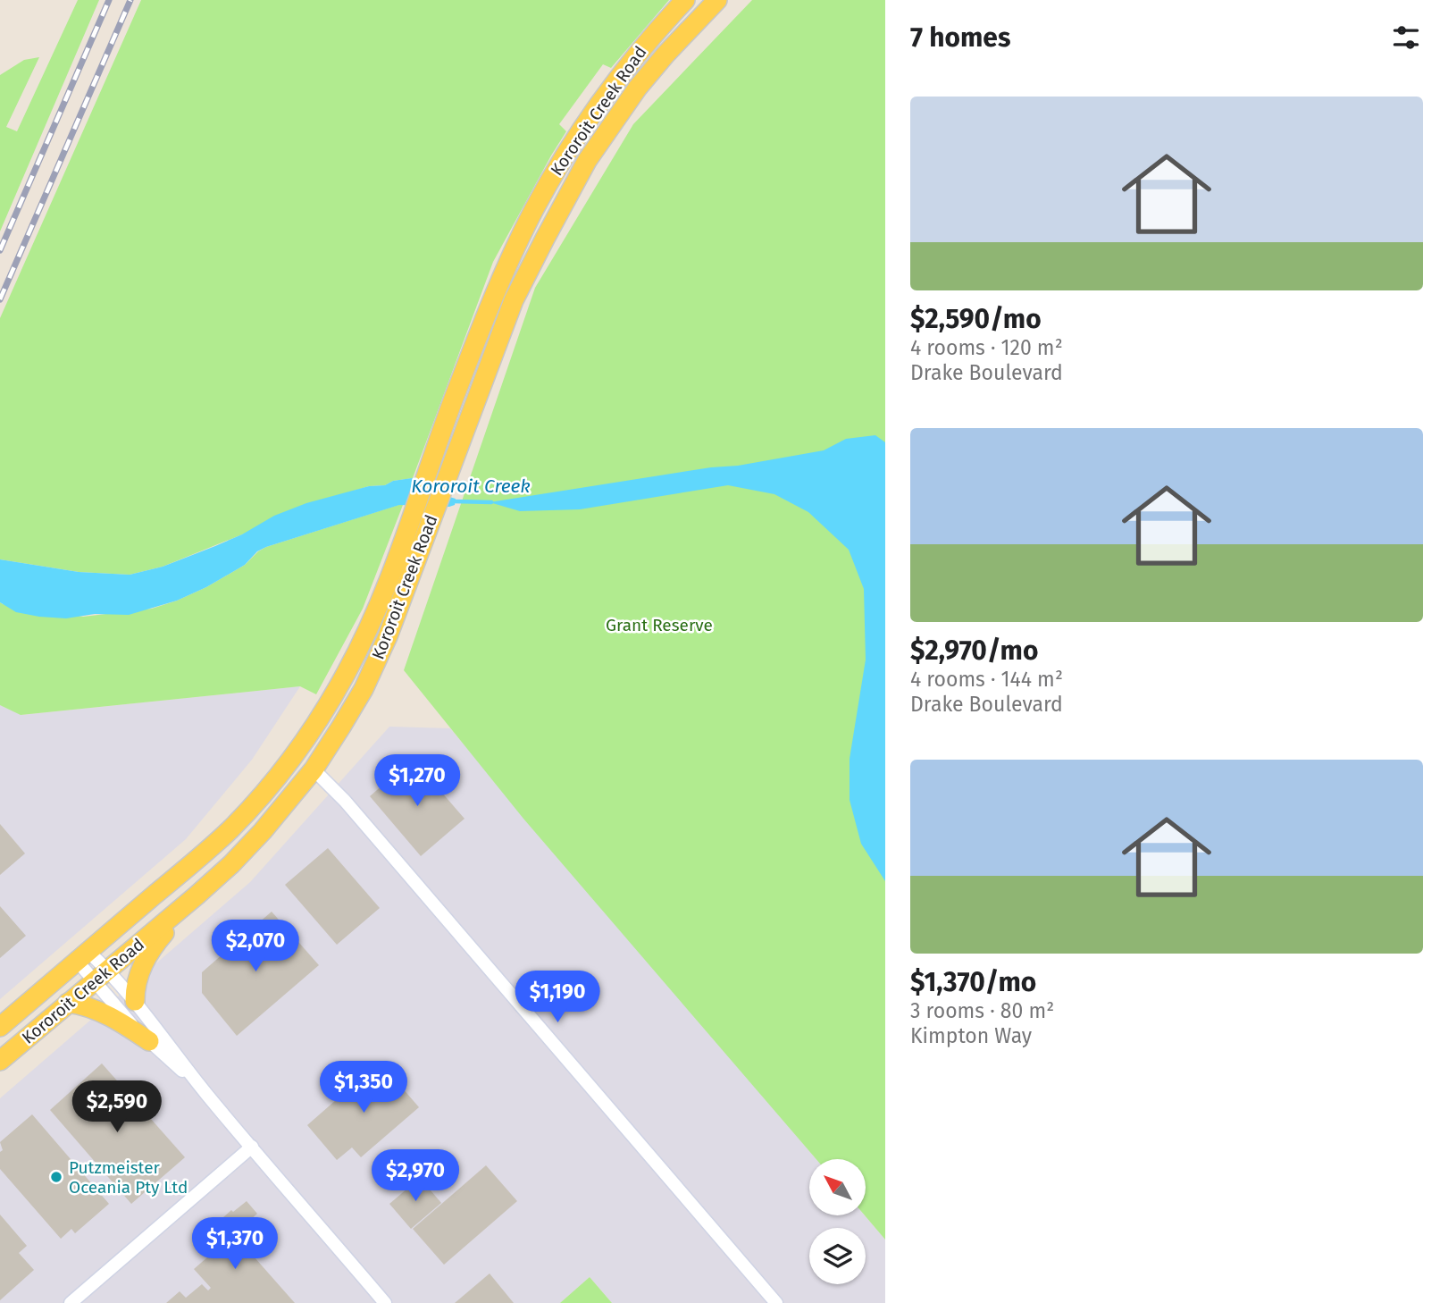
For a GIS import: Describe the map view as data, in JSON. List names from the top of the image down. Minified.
{"streets":{"main road":["Kororoit Creek Road"]},"water":["Kororoit Creek"],"parks":["Grant Reserve"],"places":["Putzmeister Oceania Pty Ltd"],"north":"top left","page":{"heading":"7 homes","list":[{"name":"$2,590/mo","note":"4 rooms · 120 m² · Drake Boulevard"},{"name":"$2,970/mo","note":"4 rooms · 144 m² · Drake Boulevard"},{"name":"$1,370/mo","note":"3 rooms · 80 m² · Kimpton Way"}],"price":["$1,270","$2,070","$1,190","$1,350","$2,590","$2,970","$1,370"]}}
